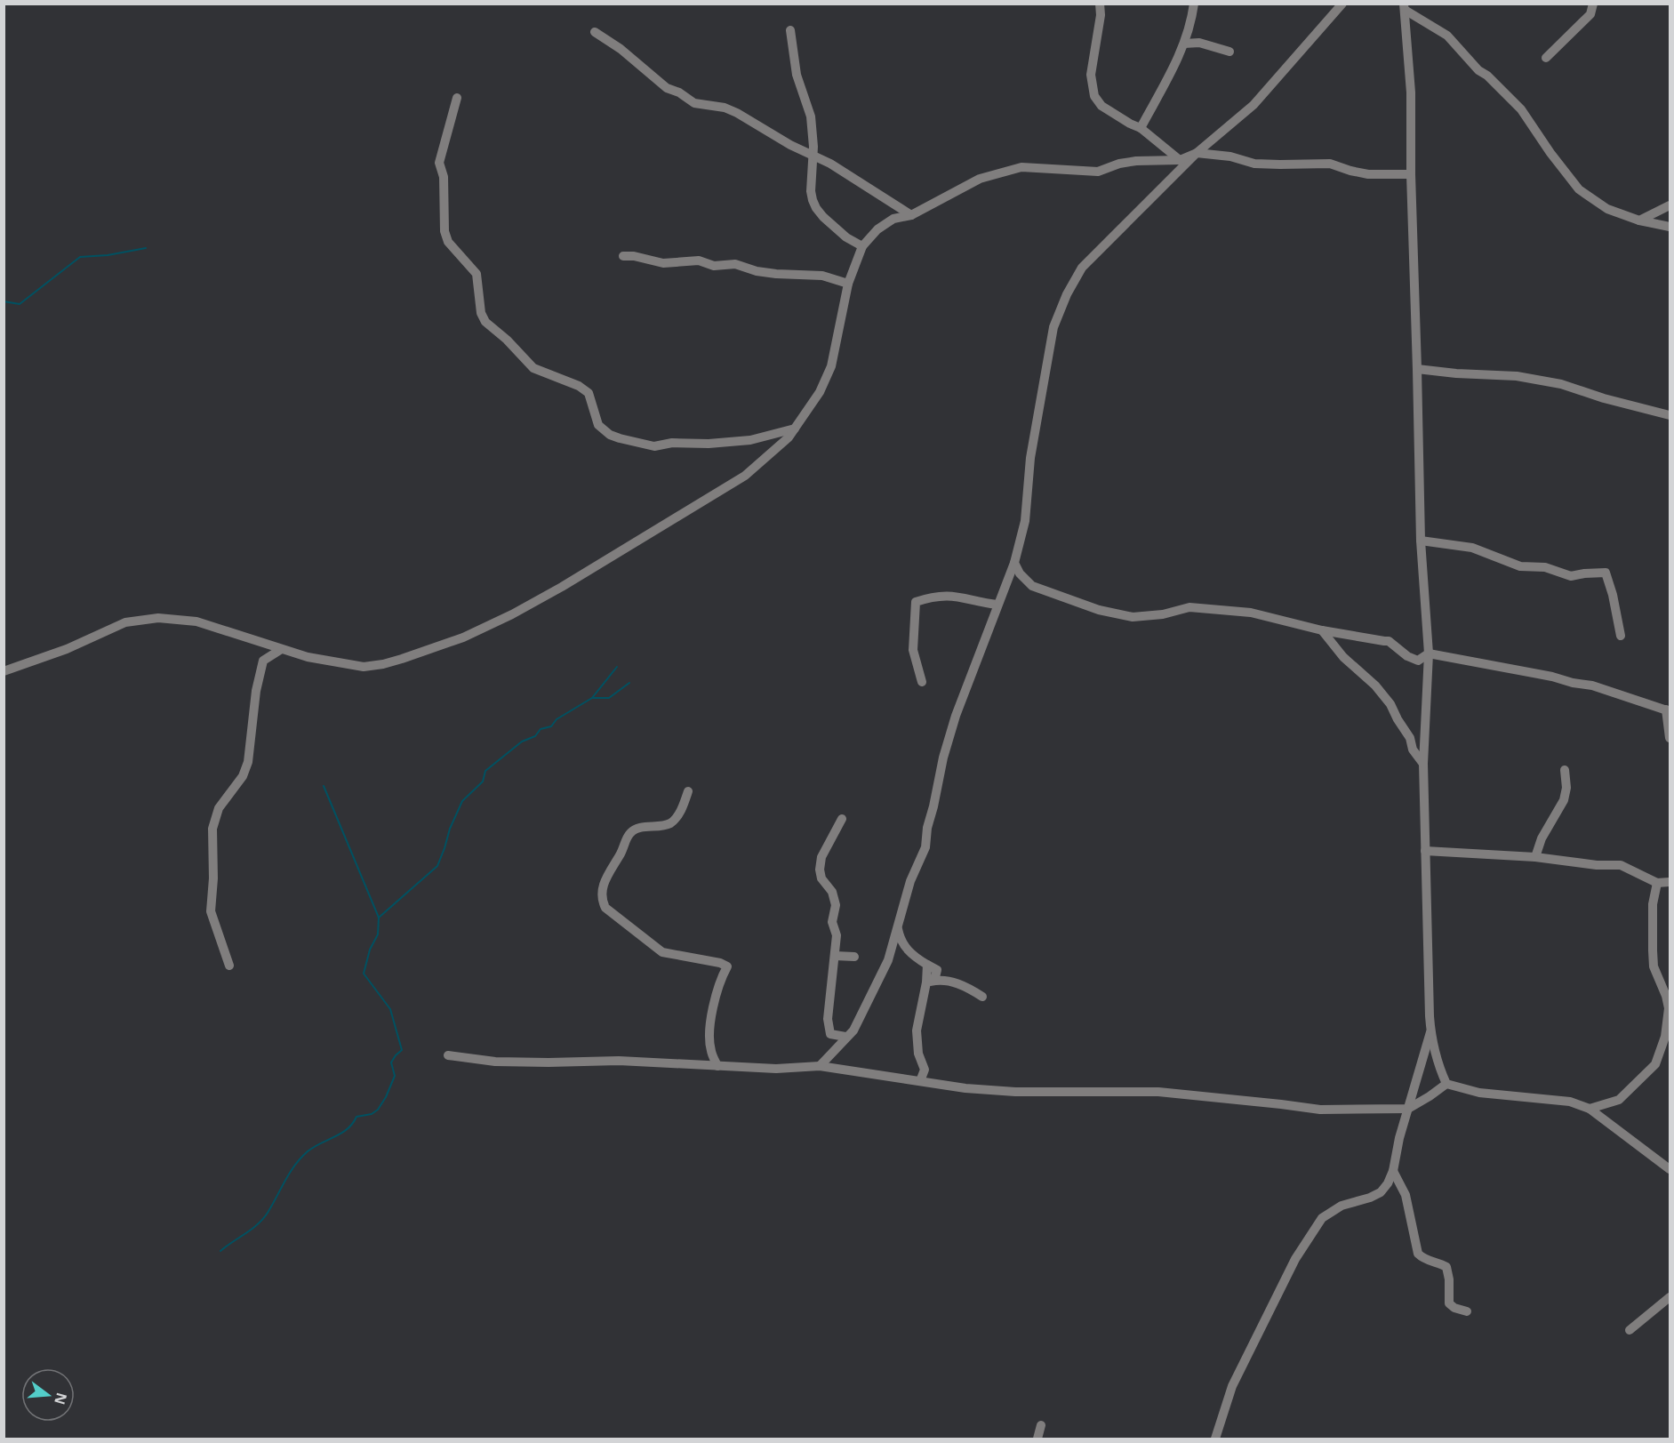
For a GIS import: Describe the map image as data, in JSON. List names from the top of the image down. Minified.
{"north":"right"}
